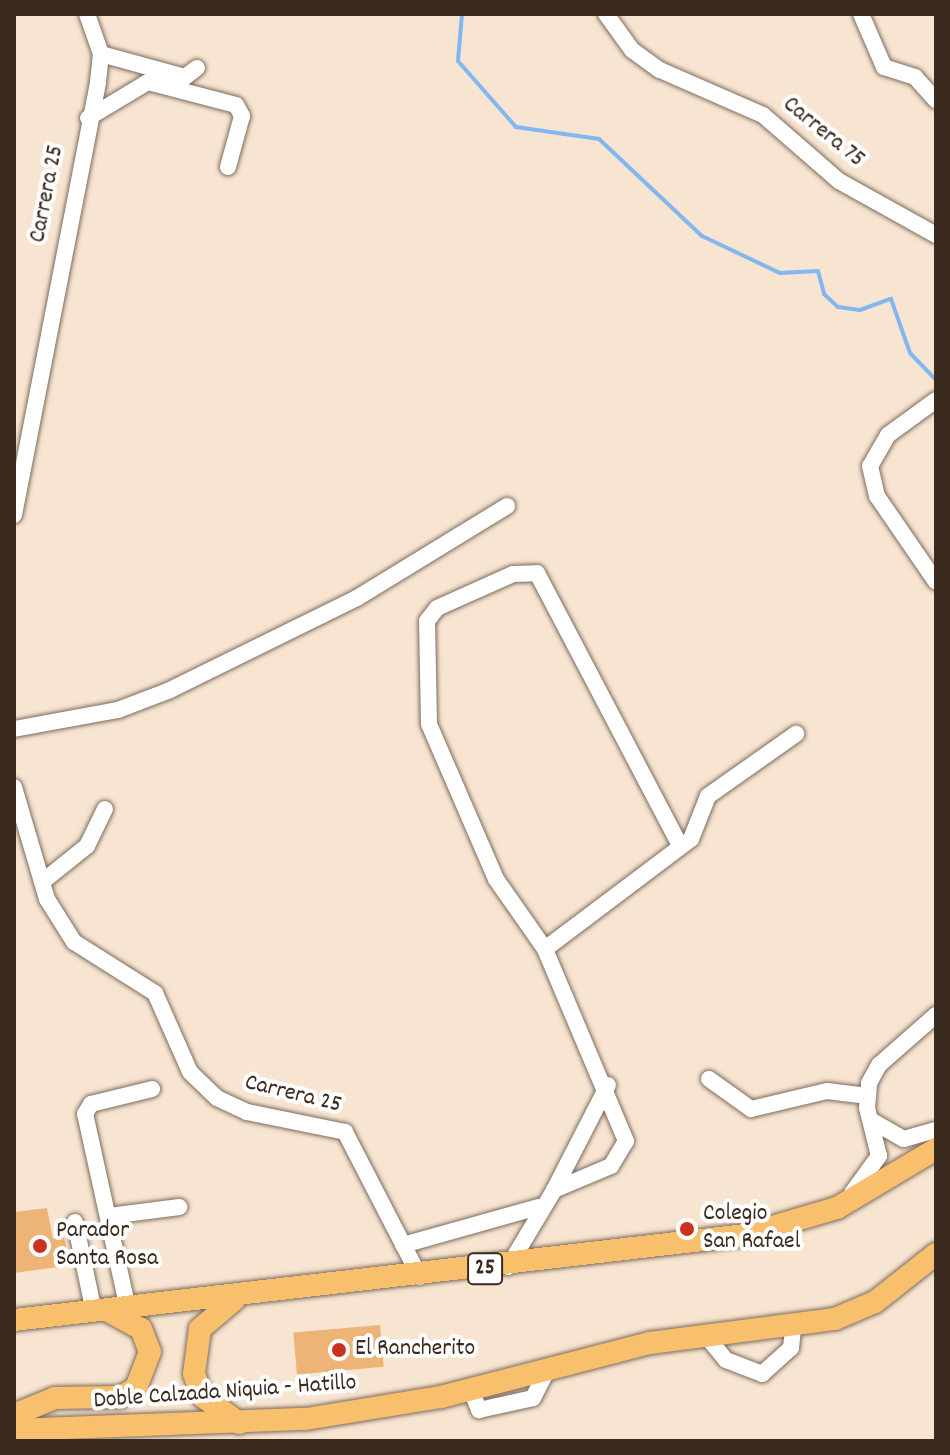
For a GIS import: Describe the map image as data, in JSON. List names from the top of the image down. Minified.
{"streets":{"highway":["25","Doble Calzada Niquia - Hatillo"],"street":["Carrera 75","Carrera 25"]},"crossings":[["Carrera 25","25"]],"places":["Colegio San Rafael","Parador Santa Rosa","El Rancherito"]}
